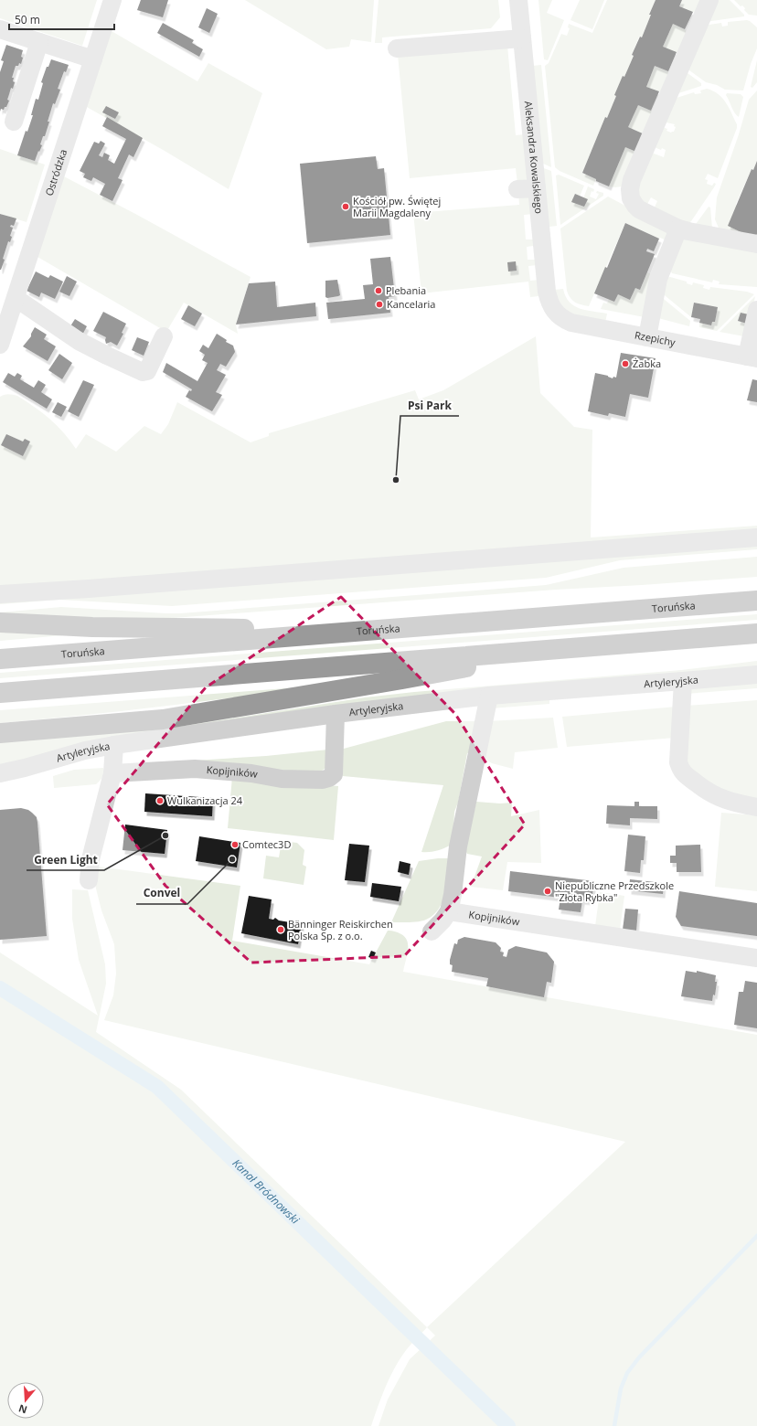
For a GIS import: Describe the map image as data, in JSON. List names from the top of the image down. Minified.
{"streets":{"highway":["Toruńska"],"street":["Aleksandra Kowalskiego","Ostródzka","Rzepichy","Artyleryjska","Kopijników"]},"crossings":[["Aleksandra Kowalskiego","Rzepichy"],["Artyleryjska","Kopijników"]],"water":["Kanał Bródnowski"],"places":["Kościół pw. Świętej Marii Magdaleny","Plebania","Kancelaria","Żabka","Psi Park","Wulkanizacja 24","Green Light","Comtec3D","Convel","Niepubliczne Przedszkole \"Złota Rybka\"","Bänninger Reiskirchen Polska Sp. z o.o."],"scale_bar":"50 m","north":"bottom"}
